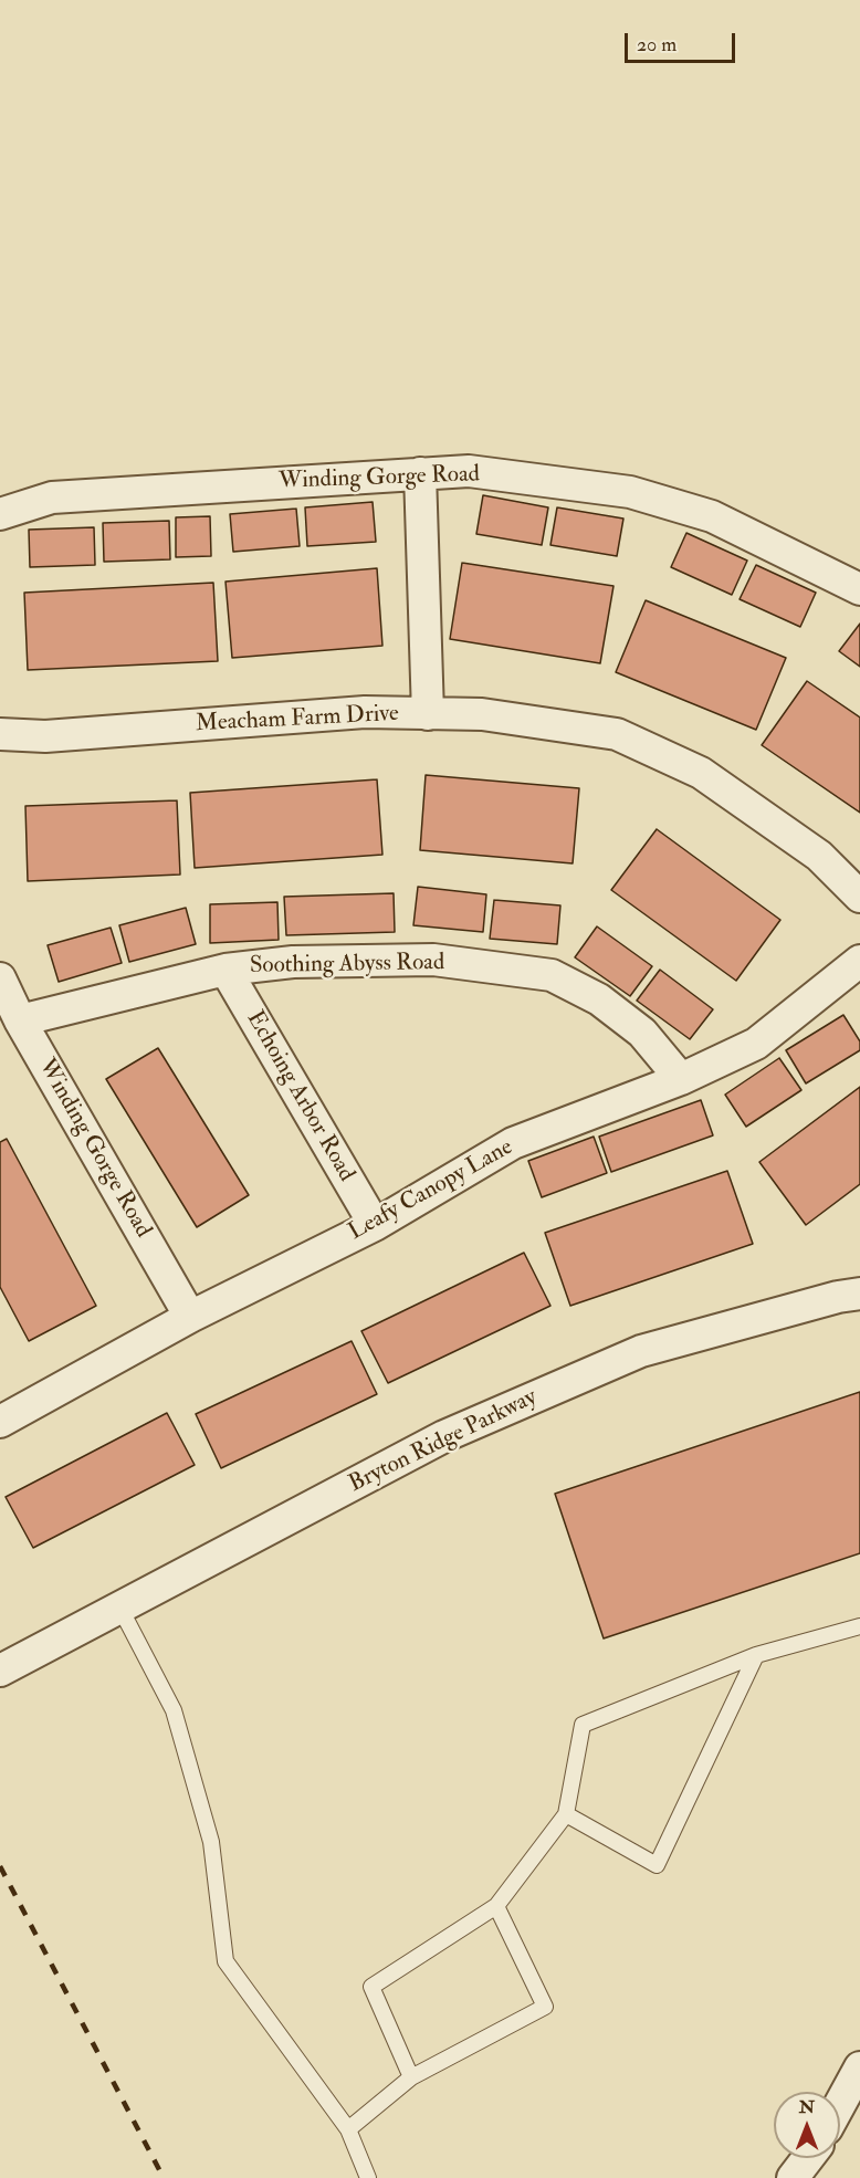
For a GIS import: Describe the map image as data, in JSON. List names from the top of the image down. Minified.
{"streets":{"street":["Winding Gorge Road","Meacham Farm Drive","Soothing Abyss Road","Echoing Arbor Road","Leafy Canopy Lane","Bryton Ridge Parkway"]},"crossings":[["Winding Gorge Road","Soothing Abyss Road"],["Winding Gorge Road","Leafy Canopy Lane"],["Soothing Abyss Road","Echoing Arbor Road"],["Soothing Abyss Road","Leafy Canopy Lane"],["Echoing Arbor Road","Leafy Canopy Lane"]],"scale_bar":"20 m","north":"top"}
